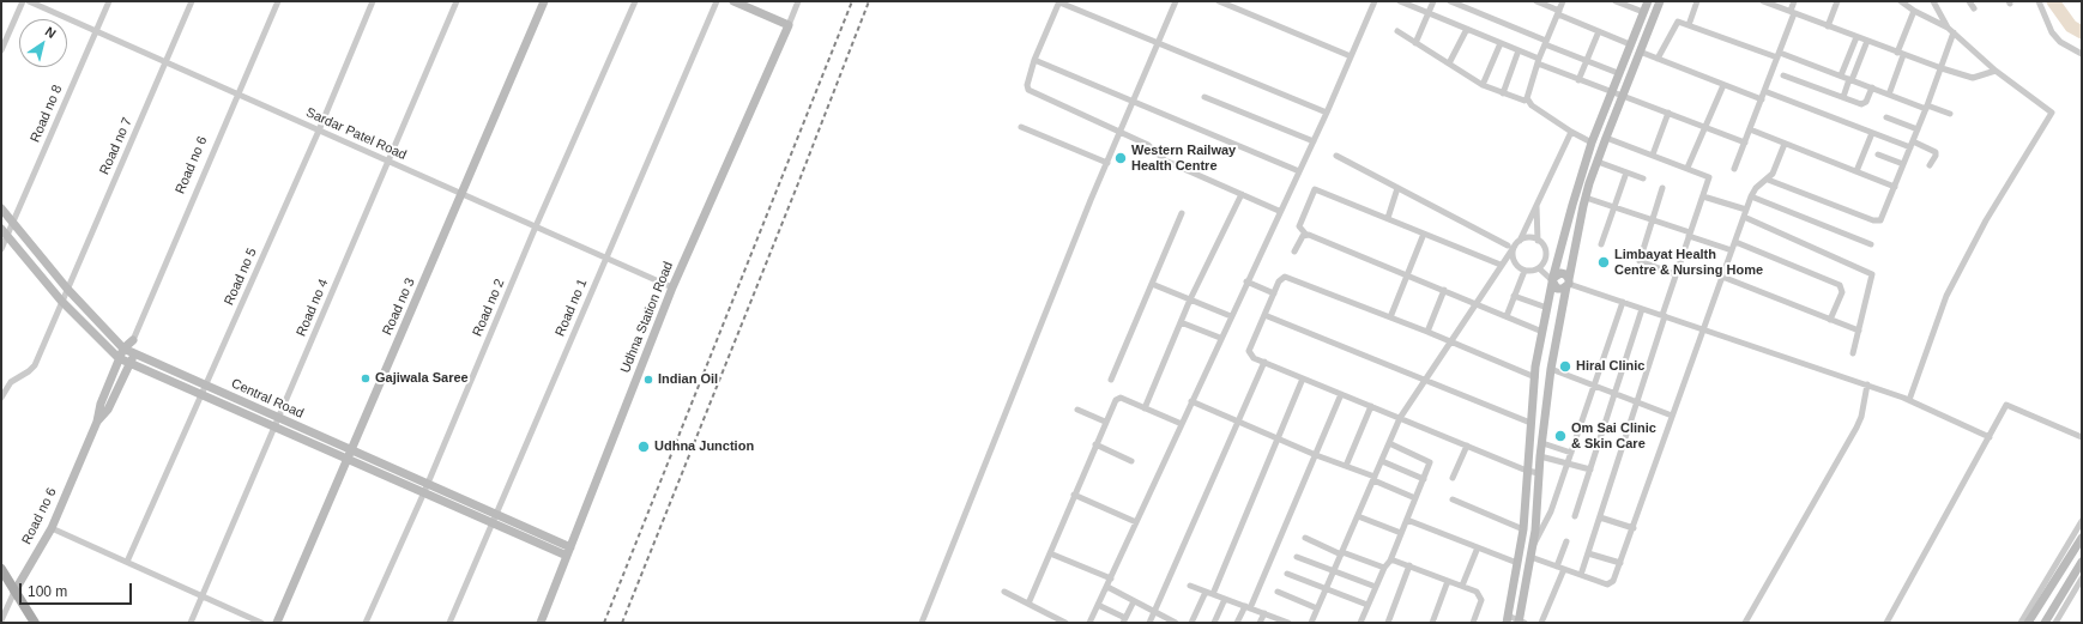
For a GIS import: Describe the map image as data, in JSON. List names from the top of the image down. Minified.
{"streets":{"street":["Road no 8","Sardar Patel Road","Road no 7","Road no 6","Road no 5","Road no 3","Road no 4","Road no 2","Road no 1","Udhna Station Road","Central Road"]},"crossings":[["Road no 8","Sardar Patel Road"],["Road no 8","Central Road"],["Sardar Patel Road","Road no 7"],["Sardar Patel Road","Road no 6"],["Sardar Patel Road","Road no 5"],["Sardar Patel Road","Road no 3"],["Sardar Patel Road","Road no 4"],["Sardar Patel Road","Road no 2"],["Sardar Patel Road","Road no 1"],["Sardar Patel Road","Udhna Station Road"],["Road no 7","Central Road"],["Road no 6","Central Road"],["Road no 5","Central Road"],["Road no 3","Central Road"],["Road no 4","Central Road"],["Road no 2","Central Road"],["Road no 1","Central Road"],["Udhna Station Road","Central Road"]],"places":["Western Railway Health Centre","Limbayat Health Centre & Nursing Home","Hiral Clinic","Gajiwala Saree","Indian Oil","Om Sai Clinic & Skin Care","Udhna Junction"],"scale_bar":"100 m","north":"top right"}
